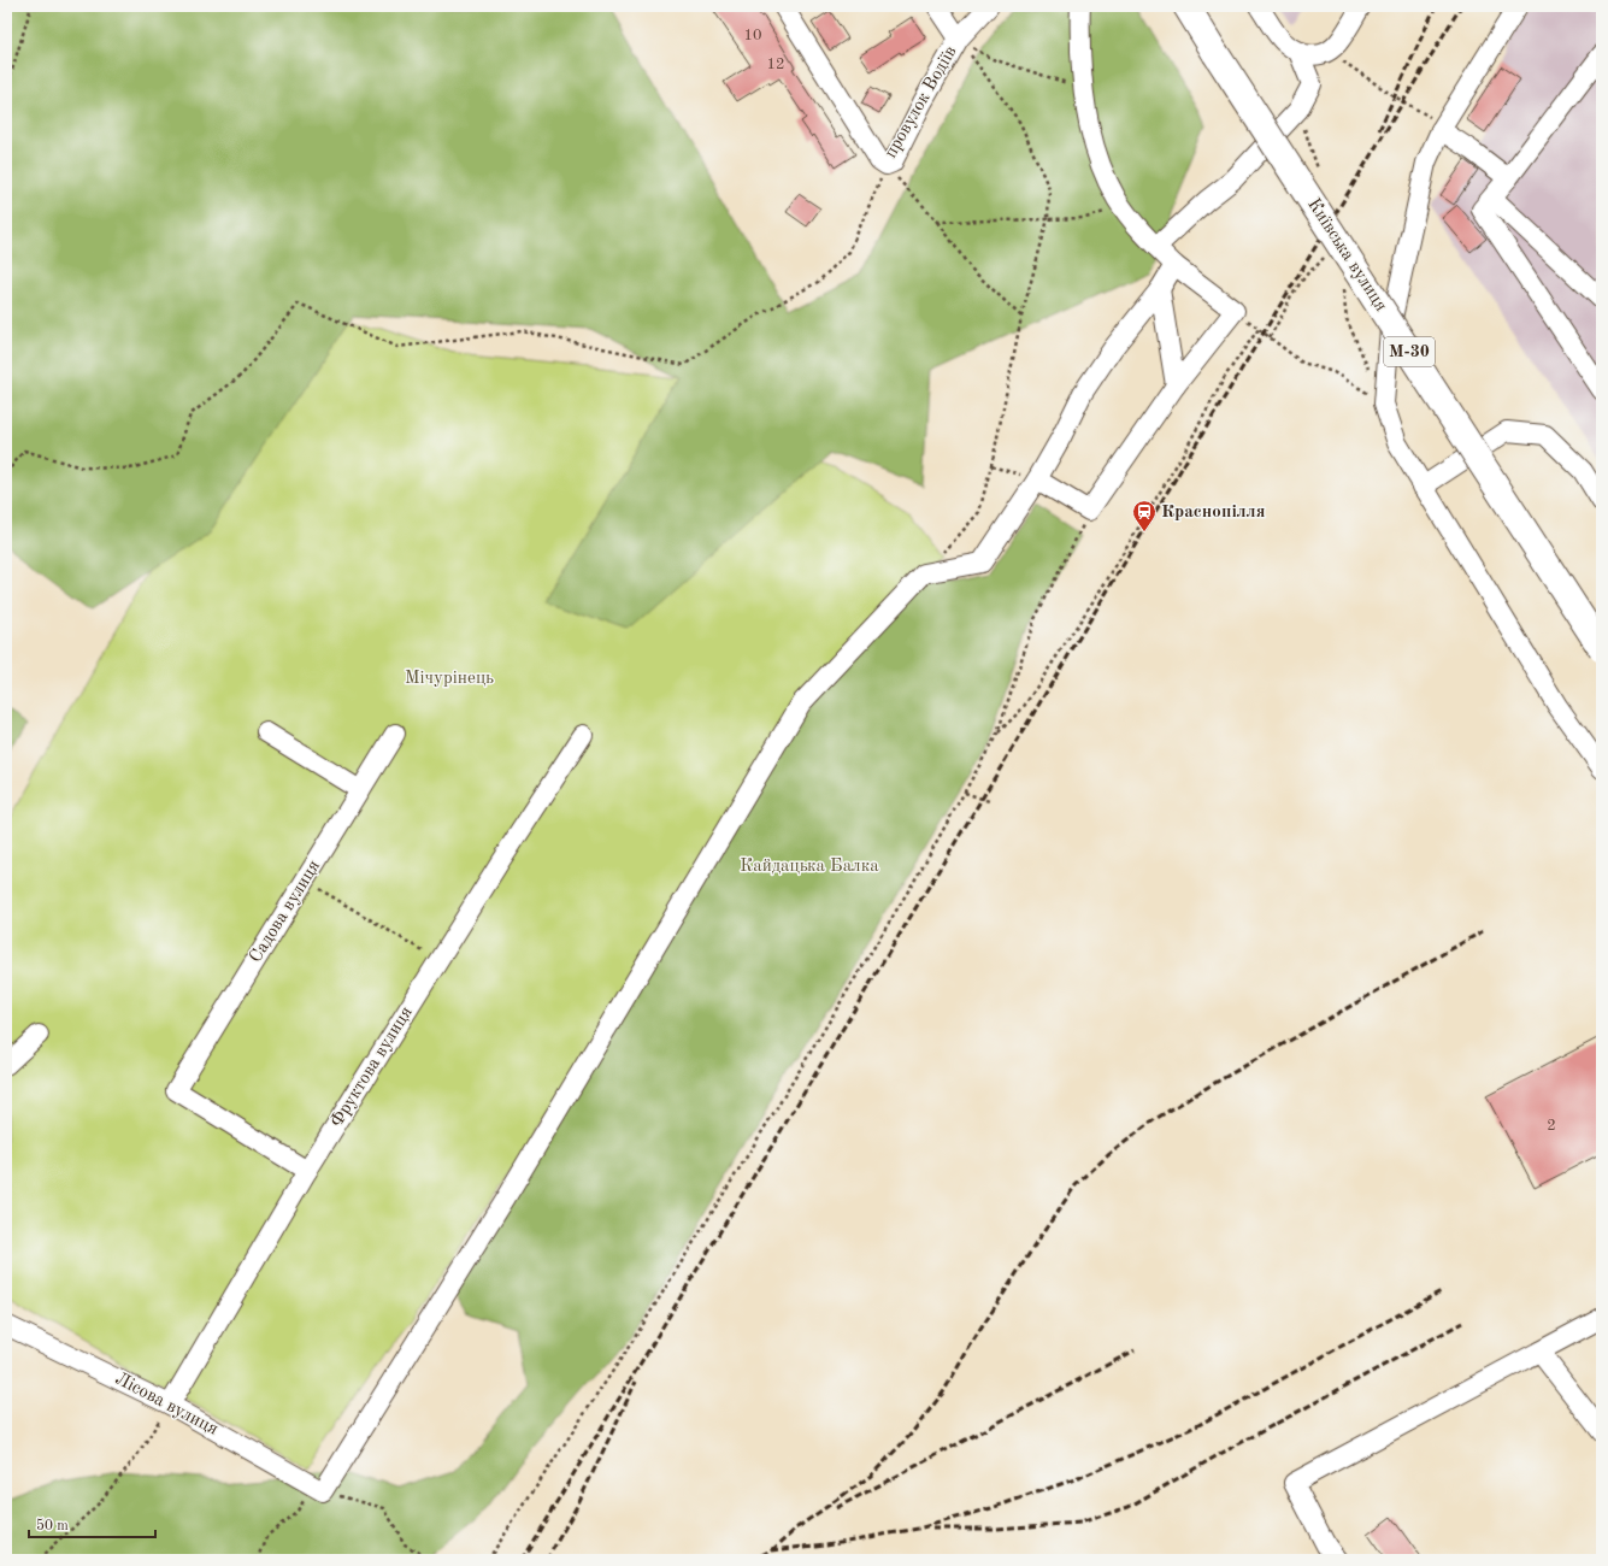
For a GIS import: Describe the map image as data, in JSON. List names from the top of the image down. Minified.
{"streets":{"highway":["Київська вулиця","М-30"],"street":["провулок Водіїв","Садова вулиця","Фруктова вулиця","Лісова вулиця"]},"crossings":[["Садова вулиця","Фруктова вулиця"],["Фруктова вулиця","Лісова вулиця"]],"parks":["Мічурінець","Кайдацька Балка"],"places":{"station":["Краснопілля"]},"house_numbers":["10","12","2"],"scale_bar":"50 m"}
